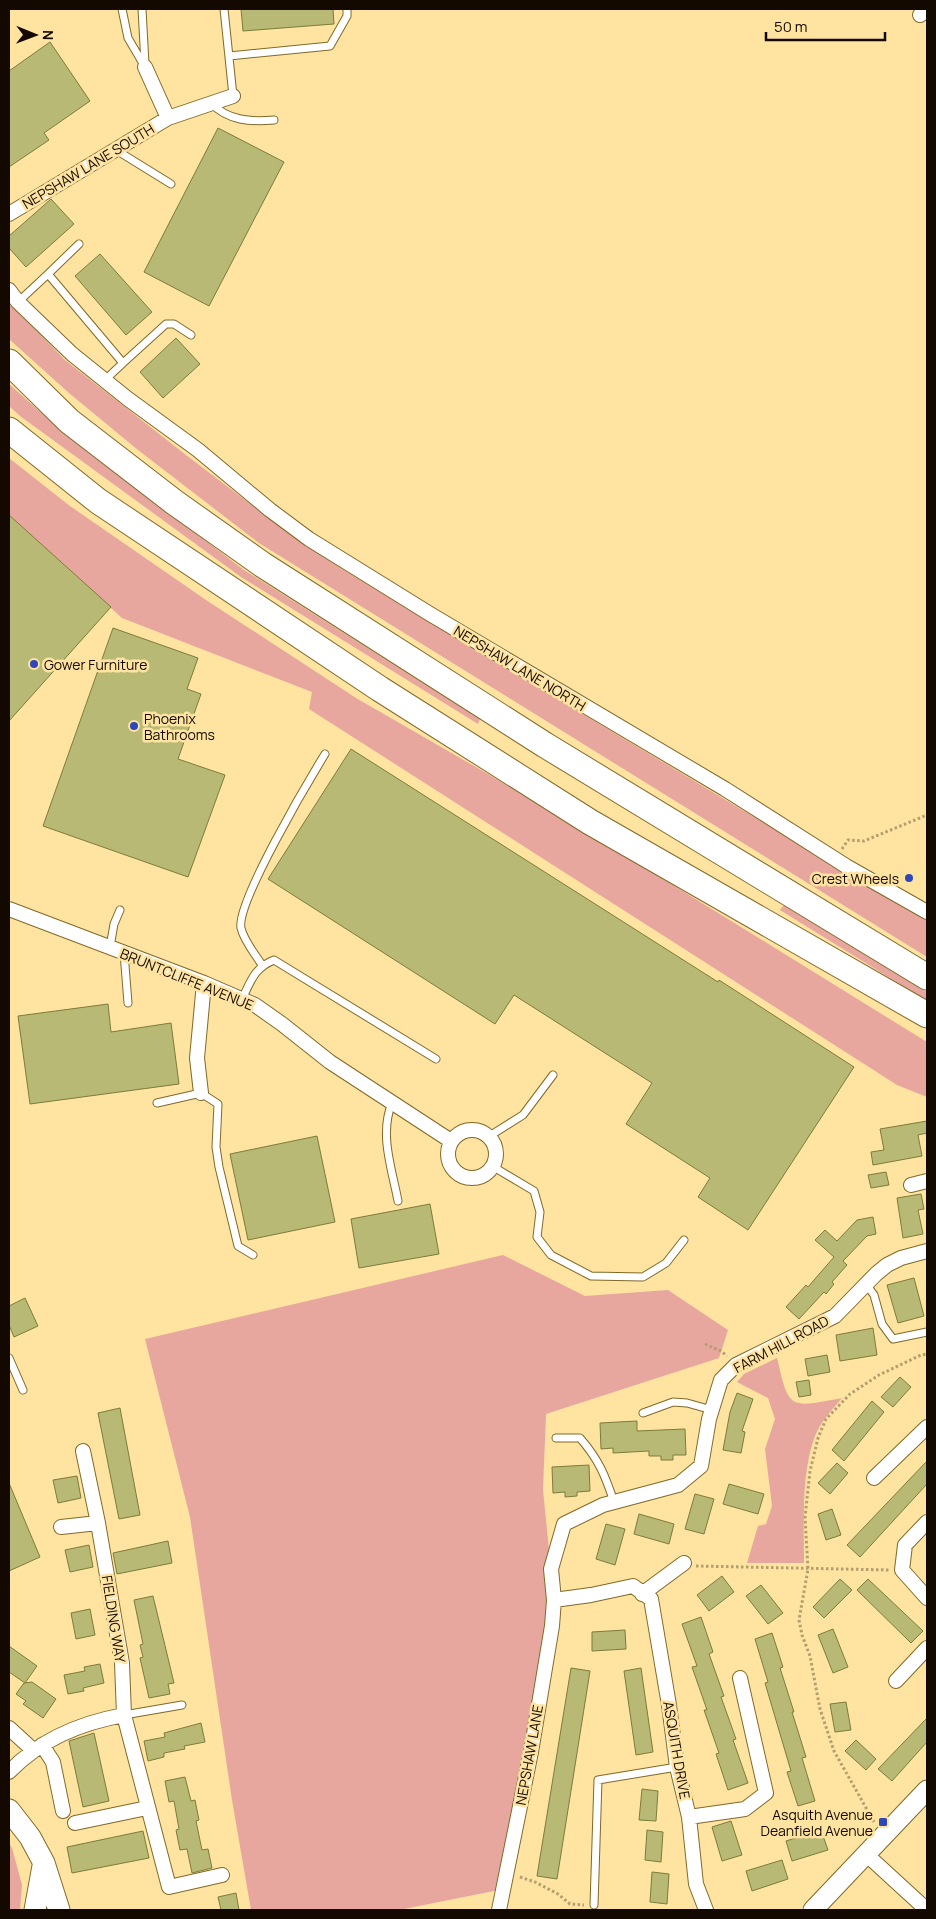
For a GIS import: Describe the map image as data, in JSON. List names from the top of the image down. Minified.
{"streets":{"street":["NEPSHAW LANE SOUTH","NEPSHAW LANE NORTH","BRUNTCLIFFE AVENUE","FARM HILL ROAD","FIELDING WAY","ASQUITH DRIVE","NEPSHAW LANE"]},"crossings":[["FARM HILL ROAD","NEPSHAW LANE"]],"places":{"other":["Gower Furniture","Phoenix Bathrooms","Crest Wheels"],"transit":["Asquith Avenue Deanfield Avenue"]},"scale_bar":"50 m","north":"right"}
